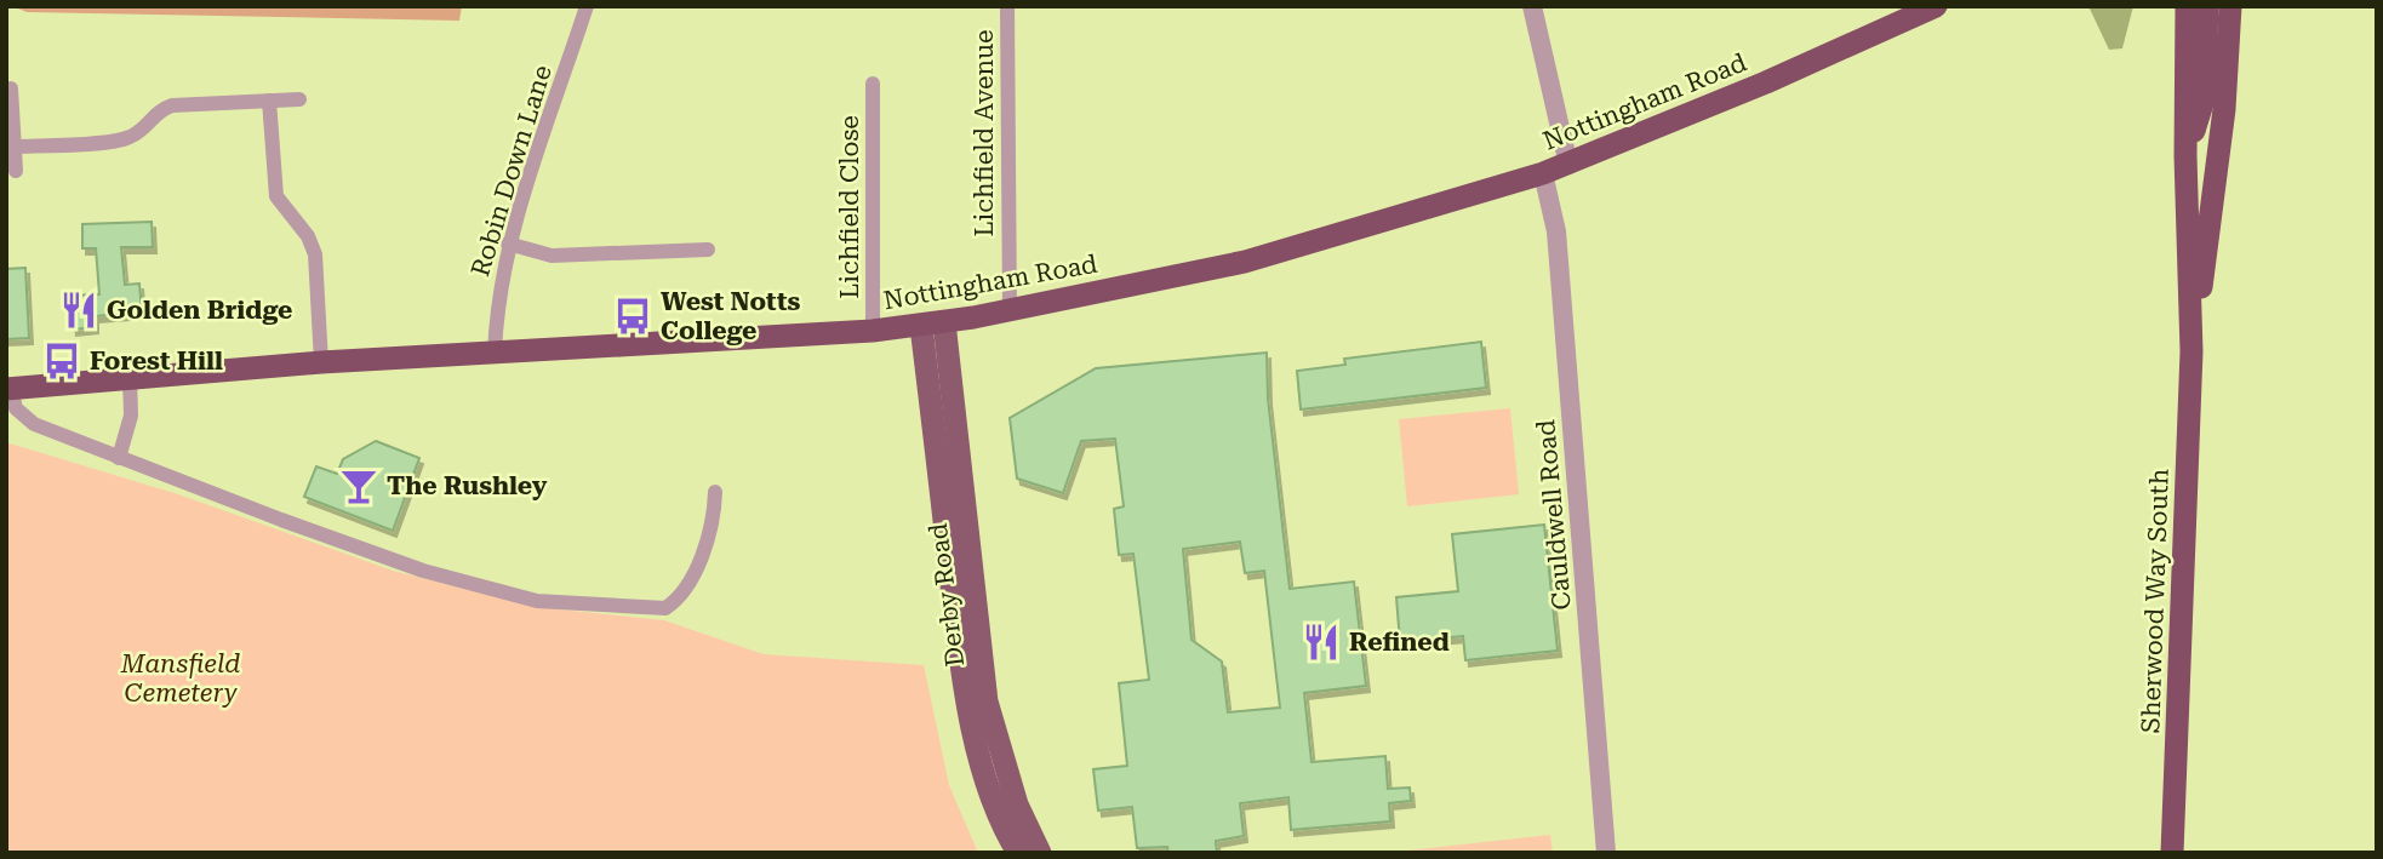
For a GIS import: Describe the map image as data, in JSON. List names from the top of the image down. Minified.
{"streets":{"highway":["Nottingham Road","Sherwood Way South"],"main road":["Derby Road"],"street":["Lichfield Avenue","Robin Down Lane","Lichfield Close","Cauldwell Road"]},"crossings":[["Nottingham Road","Lichfield Avenue"],["Nottingham Road","Robin Down Lane"],["Nottingham Road","Lichfield Close"],["Nottingham Road","Cauldwell Road"],["Nottingham Road","Derby Road"]],"parks":["Mansfield Cemetery"],"places":{"restaurant":["Golden Bridge","Refined"],"bus stop":["West Notts College","Forest Hill"],"bar":["The Rushley"]}}
